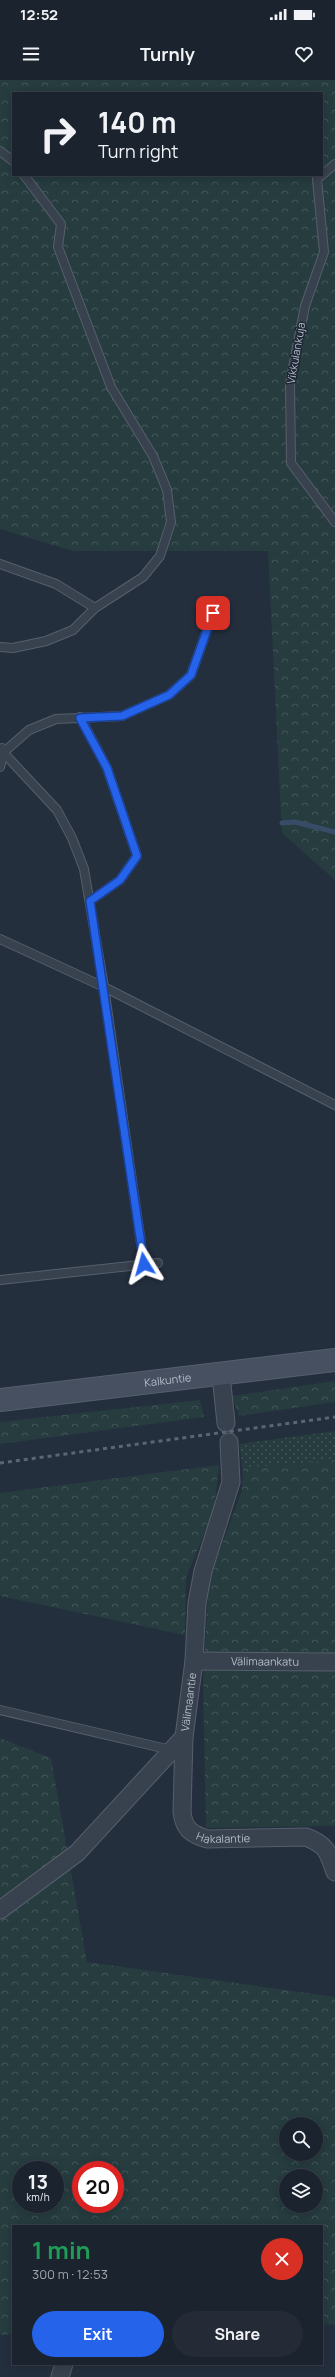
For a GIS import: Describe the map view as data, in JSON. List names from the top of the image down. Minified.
{"streets":{"street":["Kalkuntie","Välimaankatu","Välimaantie","Hakalantie"],"lane":["Vikkulankuja"]},"crossings":[["Välimaankatu","Välimaantie"],["Välimaantie","Hakalantie"]],"page":{"status":"12:52","header":"Turnly","turn":["140 m","Turn right"],"speed":"13 km/h","limit":"20","heading":["1 min","300 m · 12:53"],"buttons":["Exit","Share"]}}
